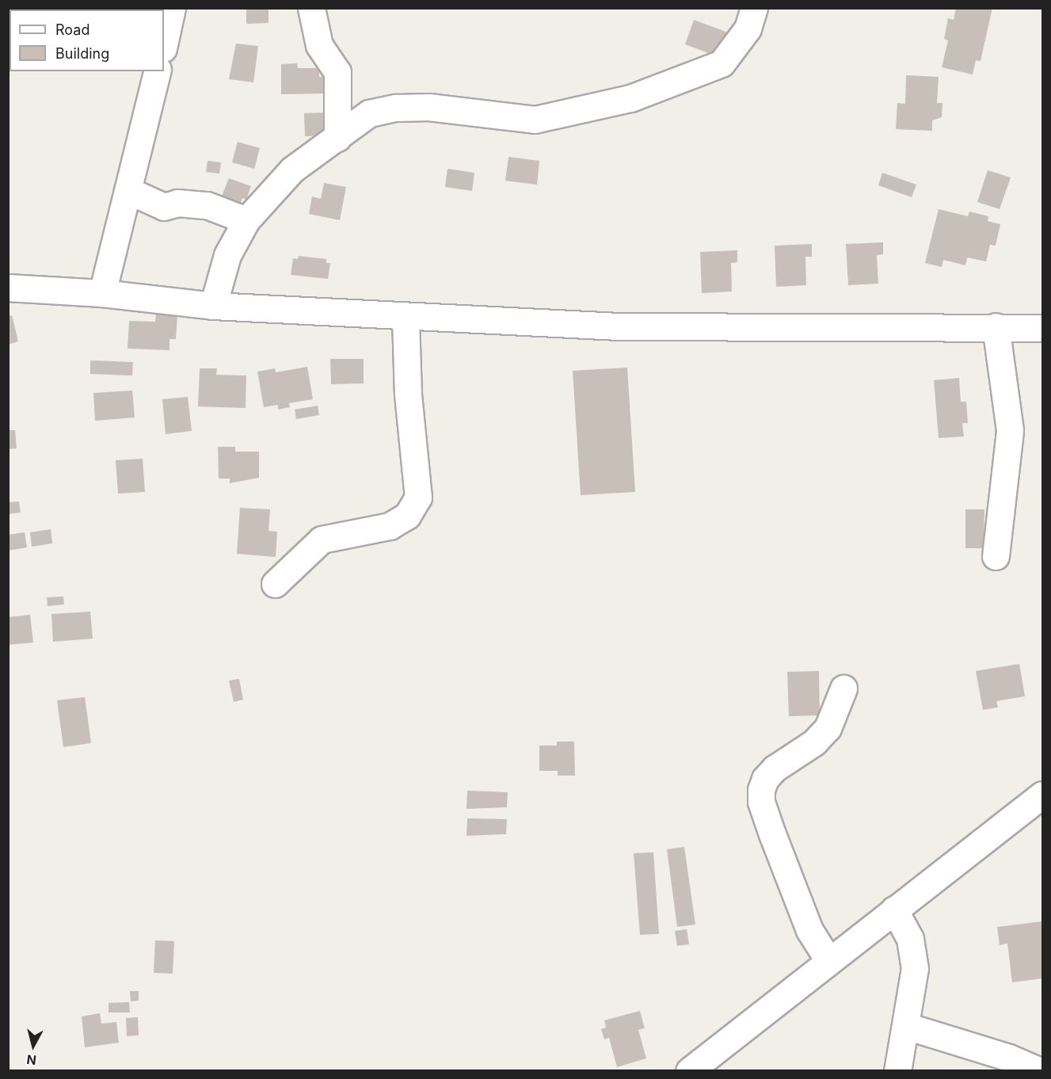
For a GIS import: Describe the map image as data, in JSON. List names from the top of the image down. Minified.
{"legend":["Road","Building"],"north":"bottom"}
